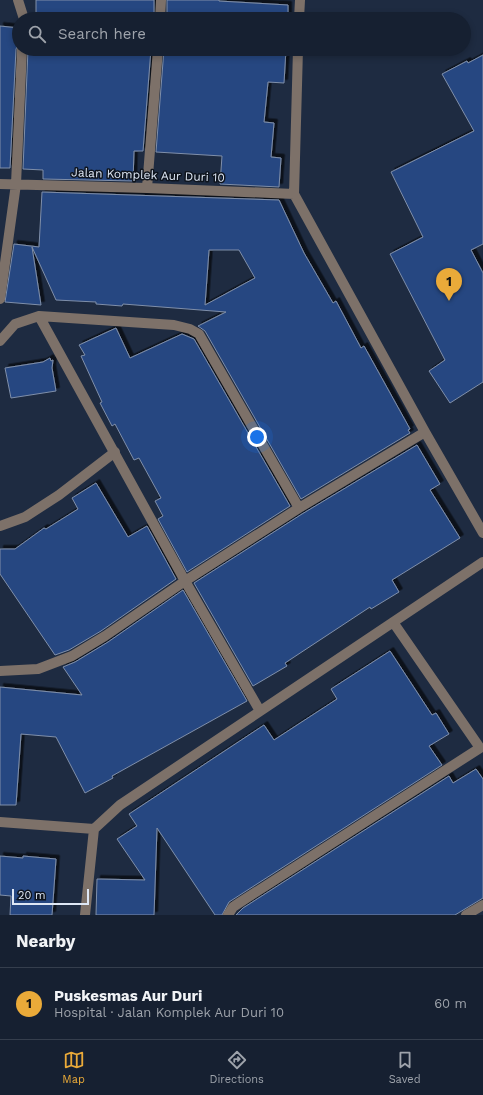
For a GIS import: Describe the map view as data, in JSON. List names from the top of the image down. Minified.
{"streets":{"street":["Jalan Komplek Aur Duri 10"]},"scale_bar":"20 m","page":{"search":"Search here","pins":"1","scale":"20 m","heading":"Nearby","list":[{"mark":"1","name":"Puskesmas Aur Duri","note":"Hospital · Jalan Komplek Aur Duri 10","value":"60 m"}],"nav":["Map","Directions","Saved"]}}
